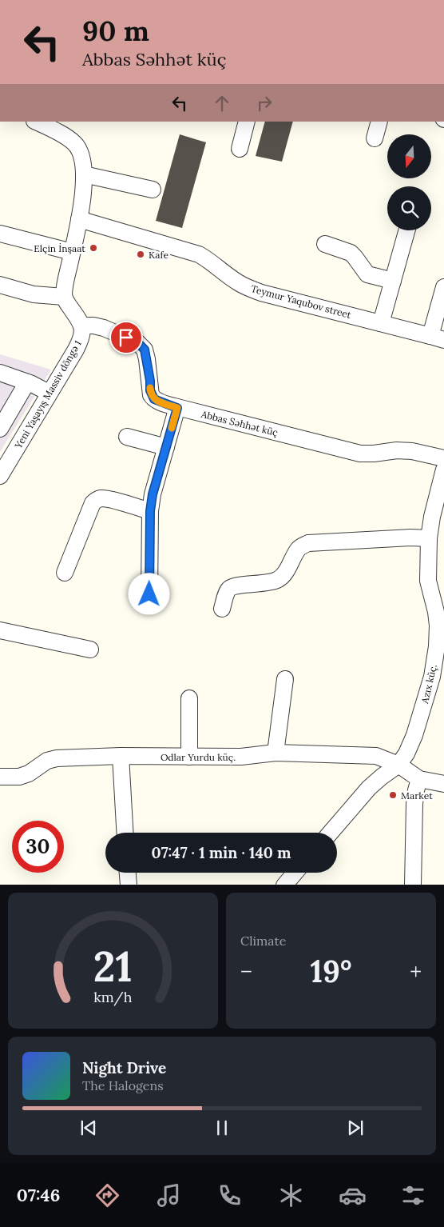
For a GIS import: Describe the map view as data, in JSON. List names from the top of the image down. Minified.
{"streets":{"street":["Teymur Yaqubov street","Yeni Yaşayış Massiv döngə 1","Abbas Səhhət küç","Azıx küç.","Odlar Yurdu küç."]},"crossings":[["Yeni Yaşayış Massiv döngə 1","Abbas Səhhət küç"],["Azıx küç.","Odlar Yurdu küç."]],"places":["Elçin İnşaat","Kafe","Market"],"north":"bottom","page":{"turn":["90 m","Abbas Səhhət küç"],"limit":"30","trip":"07:47 · 1 min · 140 m","tile":"Climate","heat":["−","19°","+"],"song":["Night Drive","The Halogens"],"tabs":"07:46","gauge":["21","km/h"]}}
